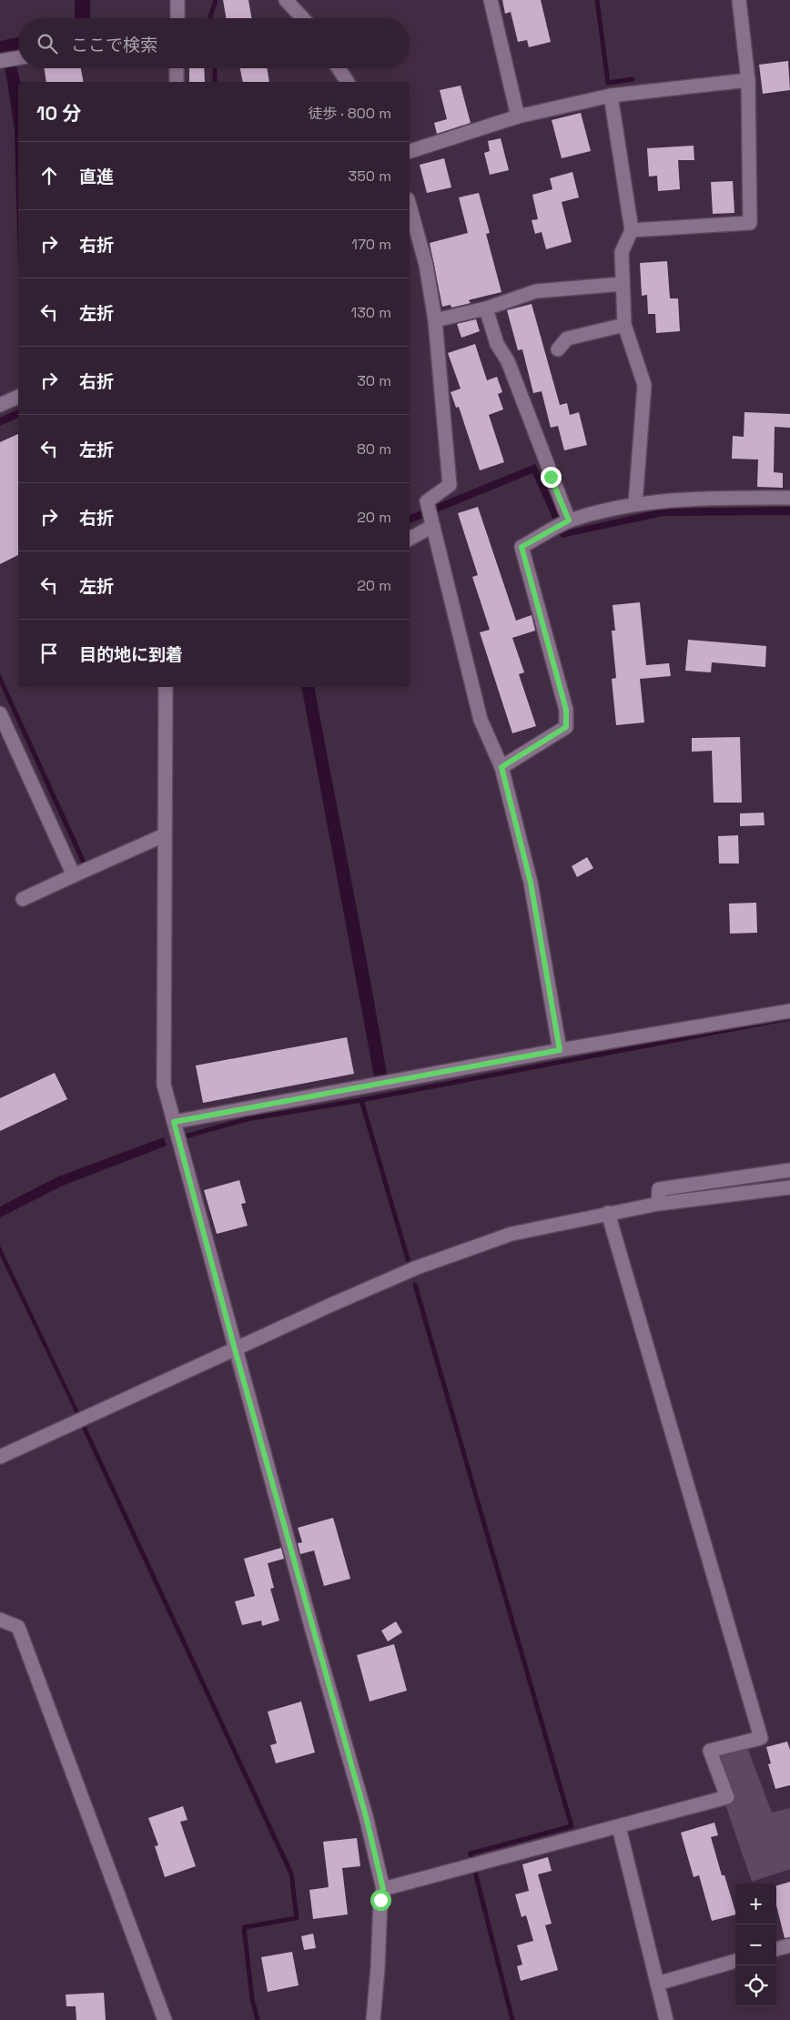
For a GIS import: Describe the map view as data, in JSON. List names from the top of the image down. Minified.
{"page":{"search":"ここで検索","heading":["10 分","徒歩 · 800 m"],"list":[["直進","350 m"],["右折","170 m"],["左折","130 m"],["右折","30 m"],["左折","80 m"],["右折","20 m"],["左折","20 m"],"目的地に到着"],"map_buttons":["+","−"]}}
